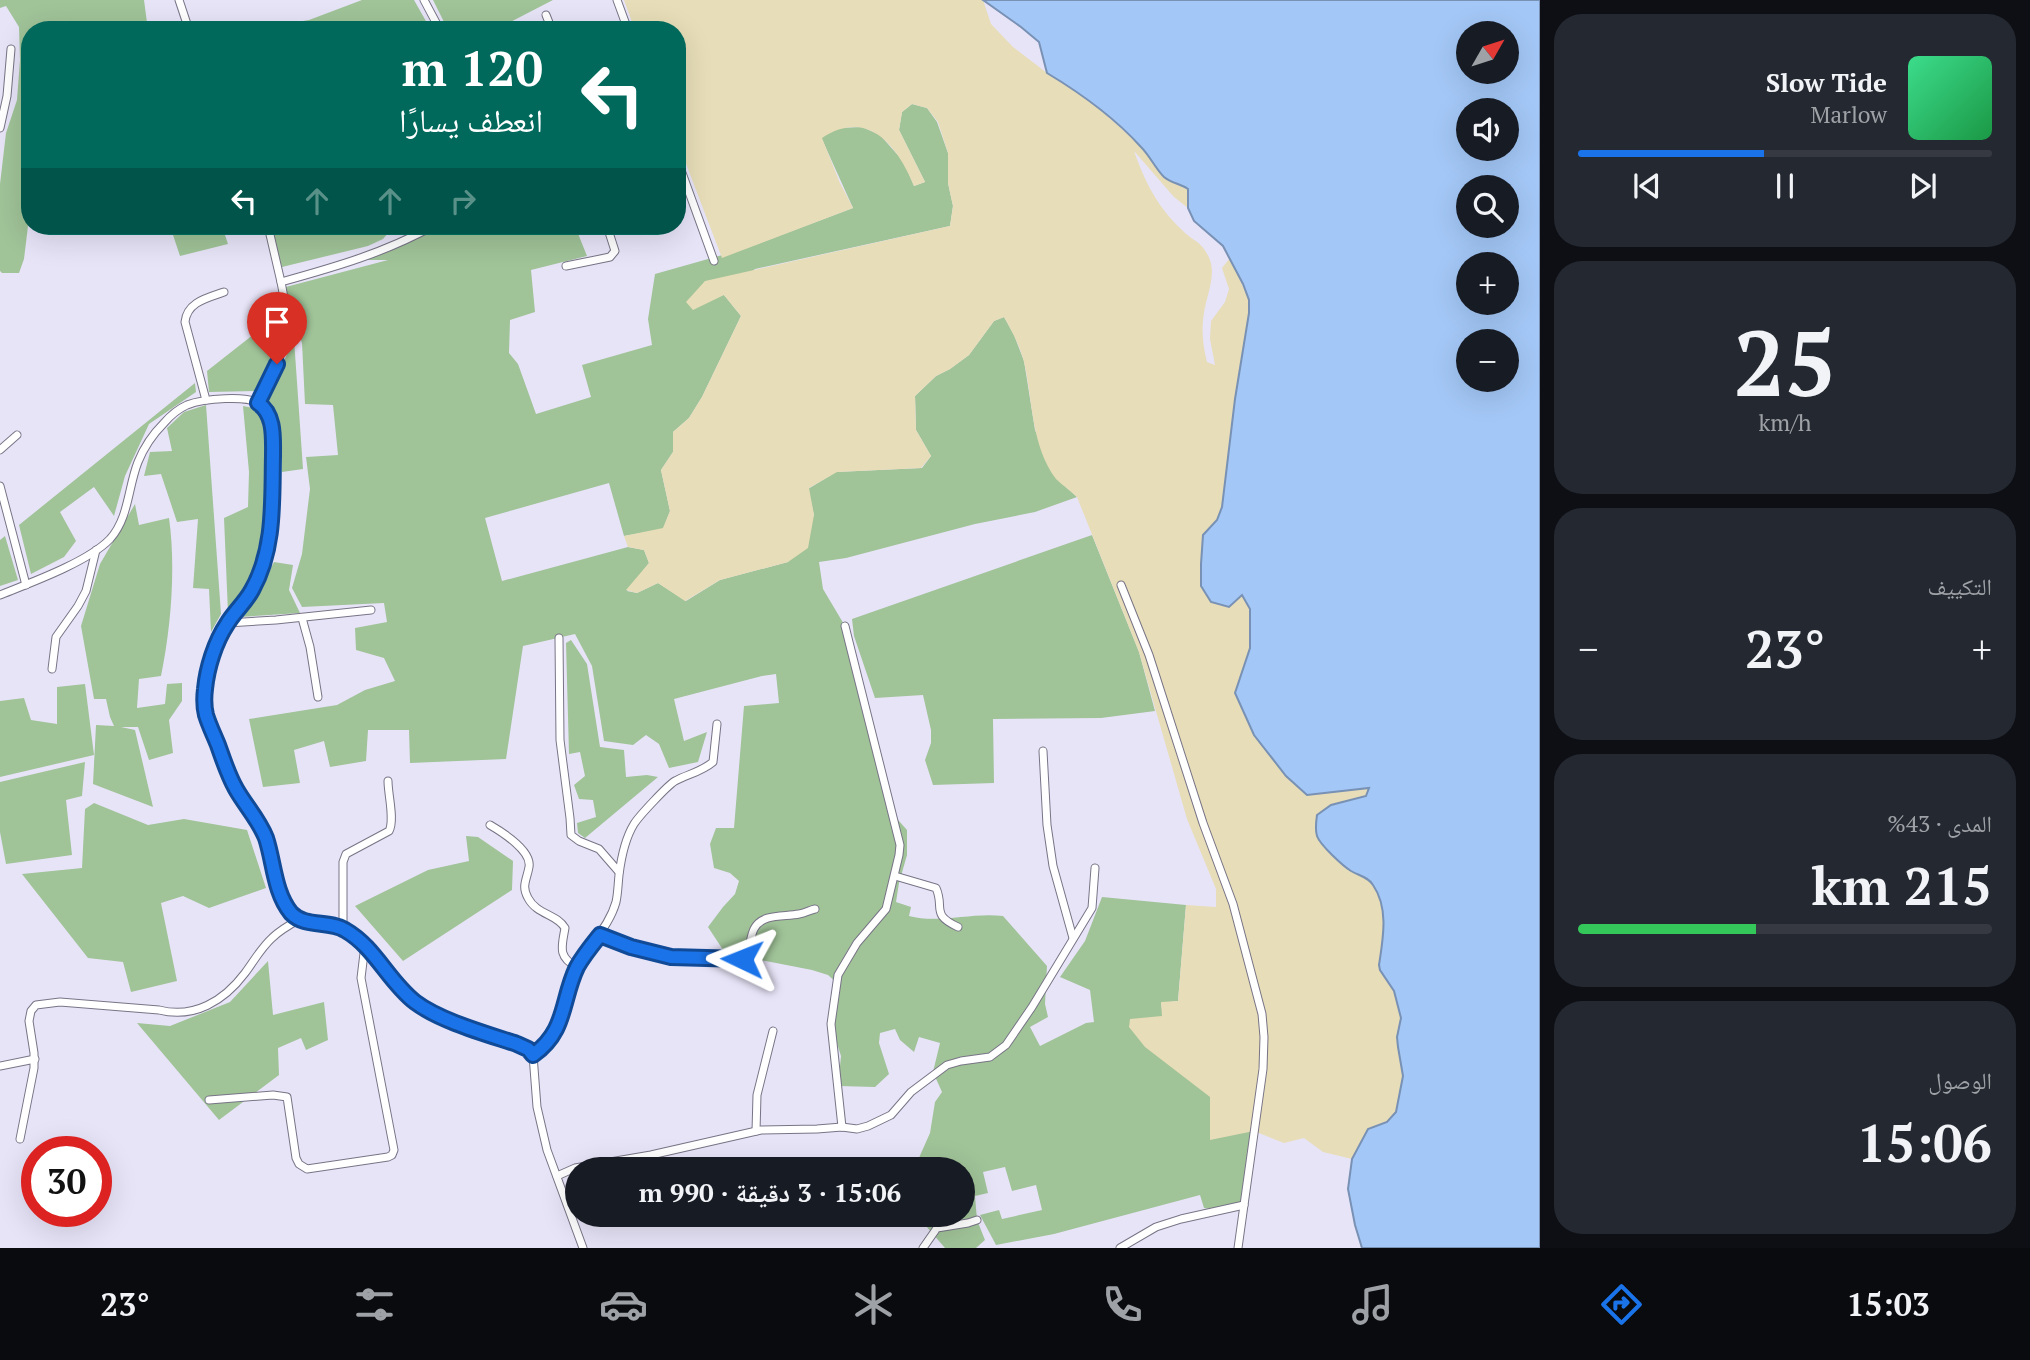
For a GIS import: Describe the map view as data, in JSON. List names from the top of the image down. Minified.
{"north":"top right","page":{"map_buttons":["+","−"],"turn":["120 m","انعطف يسارًا"],"song":["Slow Tide","Marlow"],"tile":[["25","km/h"],"التكييف",["المدى · 43%","215 km"],["الوصول","15:06"]],"heat":["−","23°","+"],"limit":"30","trip":"15:06 · 3 دقيقة · 990 m","tabs":["15:03","23°"]}}
